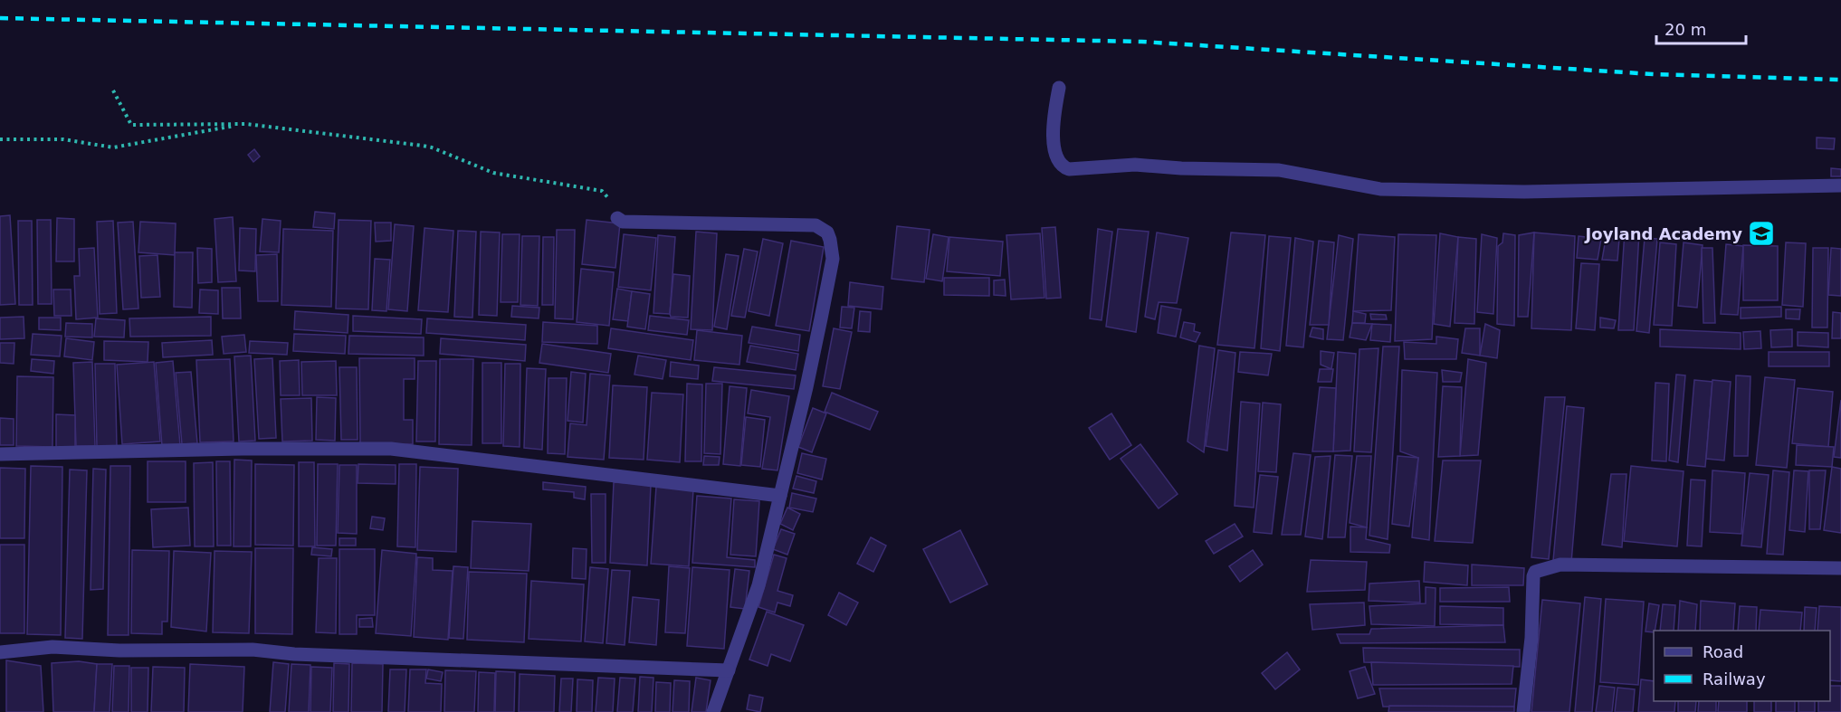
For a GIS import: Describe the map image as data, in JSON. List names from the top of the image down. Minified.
{"places":{"school or university":["Joyland Academy"]},"legend":["Road","Railway"],"scale_bar":"20 m"}
